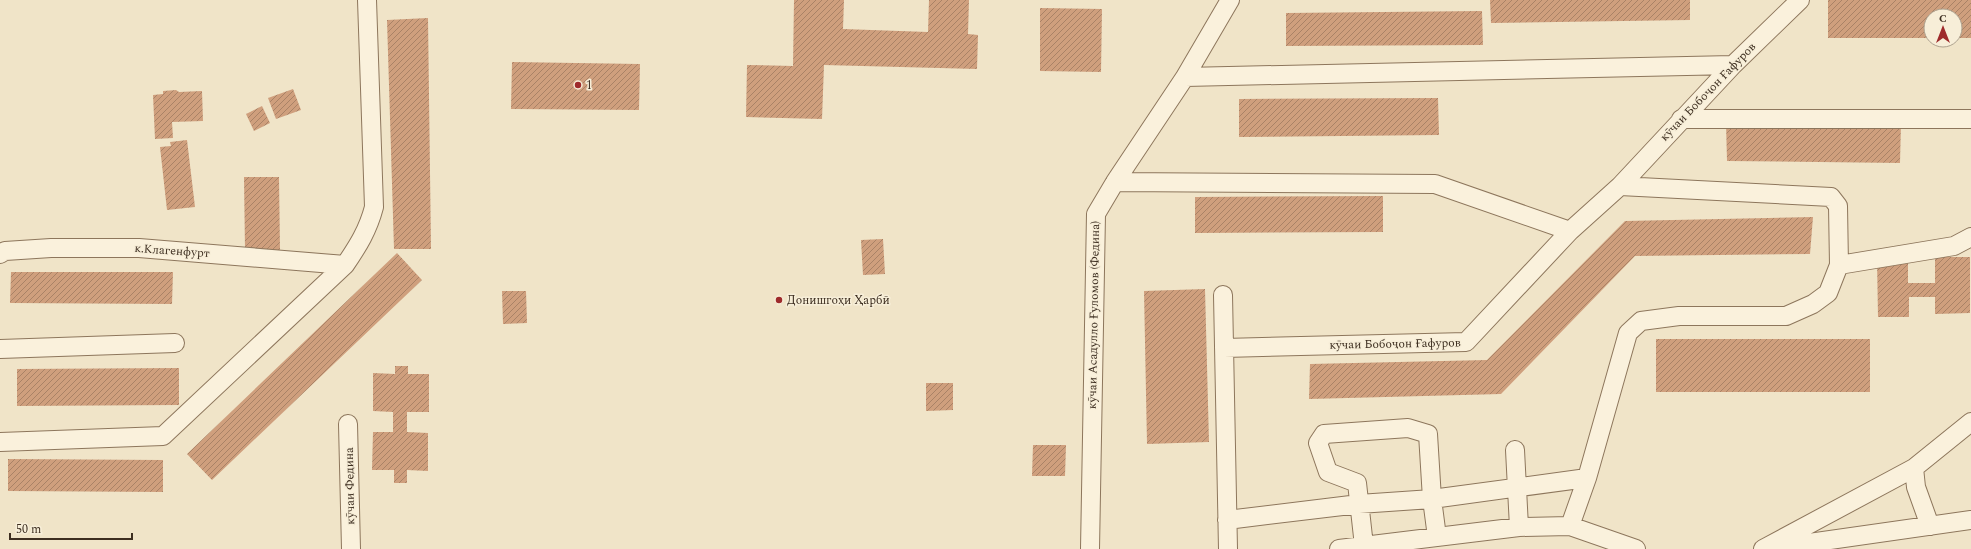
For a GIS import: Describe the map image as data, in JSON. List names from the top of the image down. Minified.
{"streets":{"street":["кӯчаи Бобоҷон Ғафуров","к.Клагенфурт","кӯчаи Асадулло Ғуломов (Федина)","кӯчаи Федина"]},"places":["1","Донишгоҳи Ҳарбӣ"],"scale_bar":"50 m","north":"top"}
